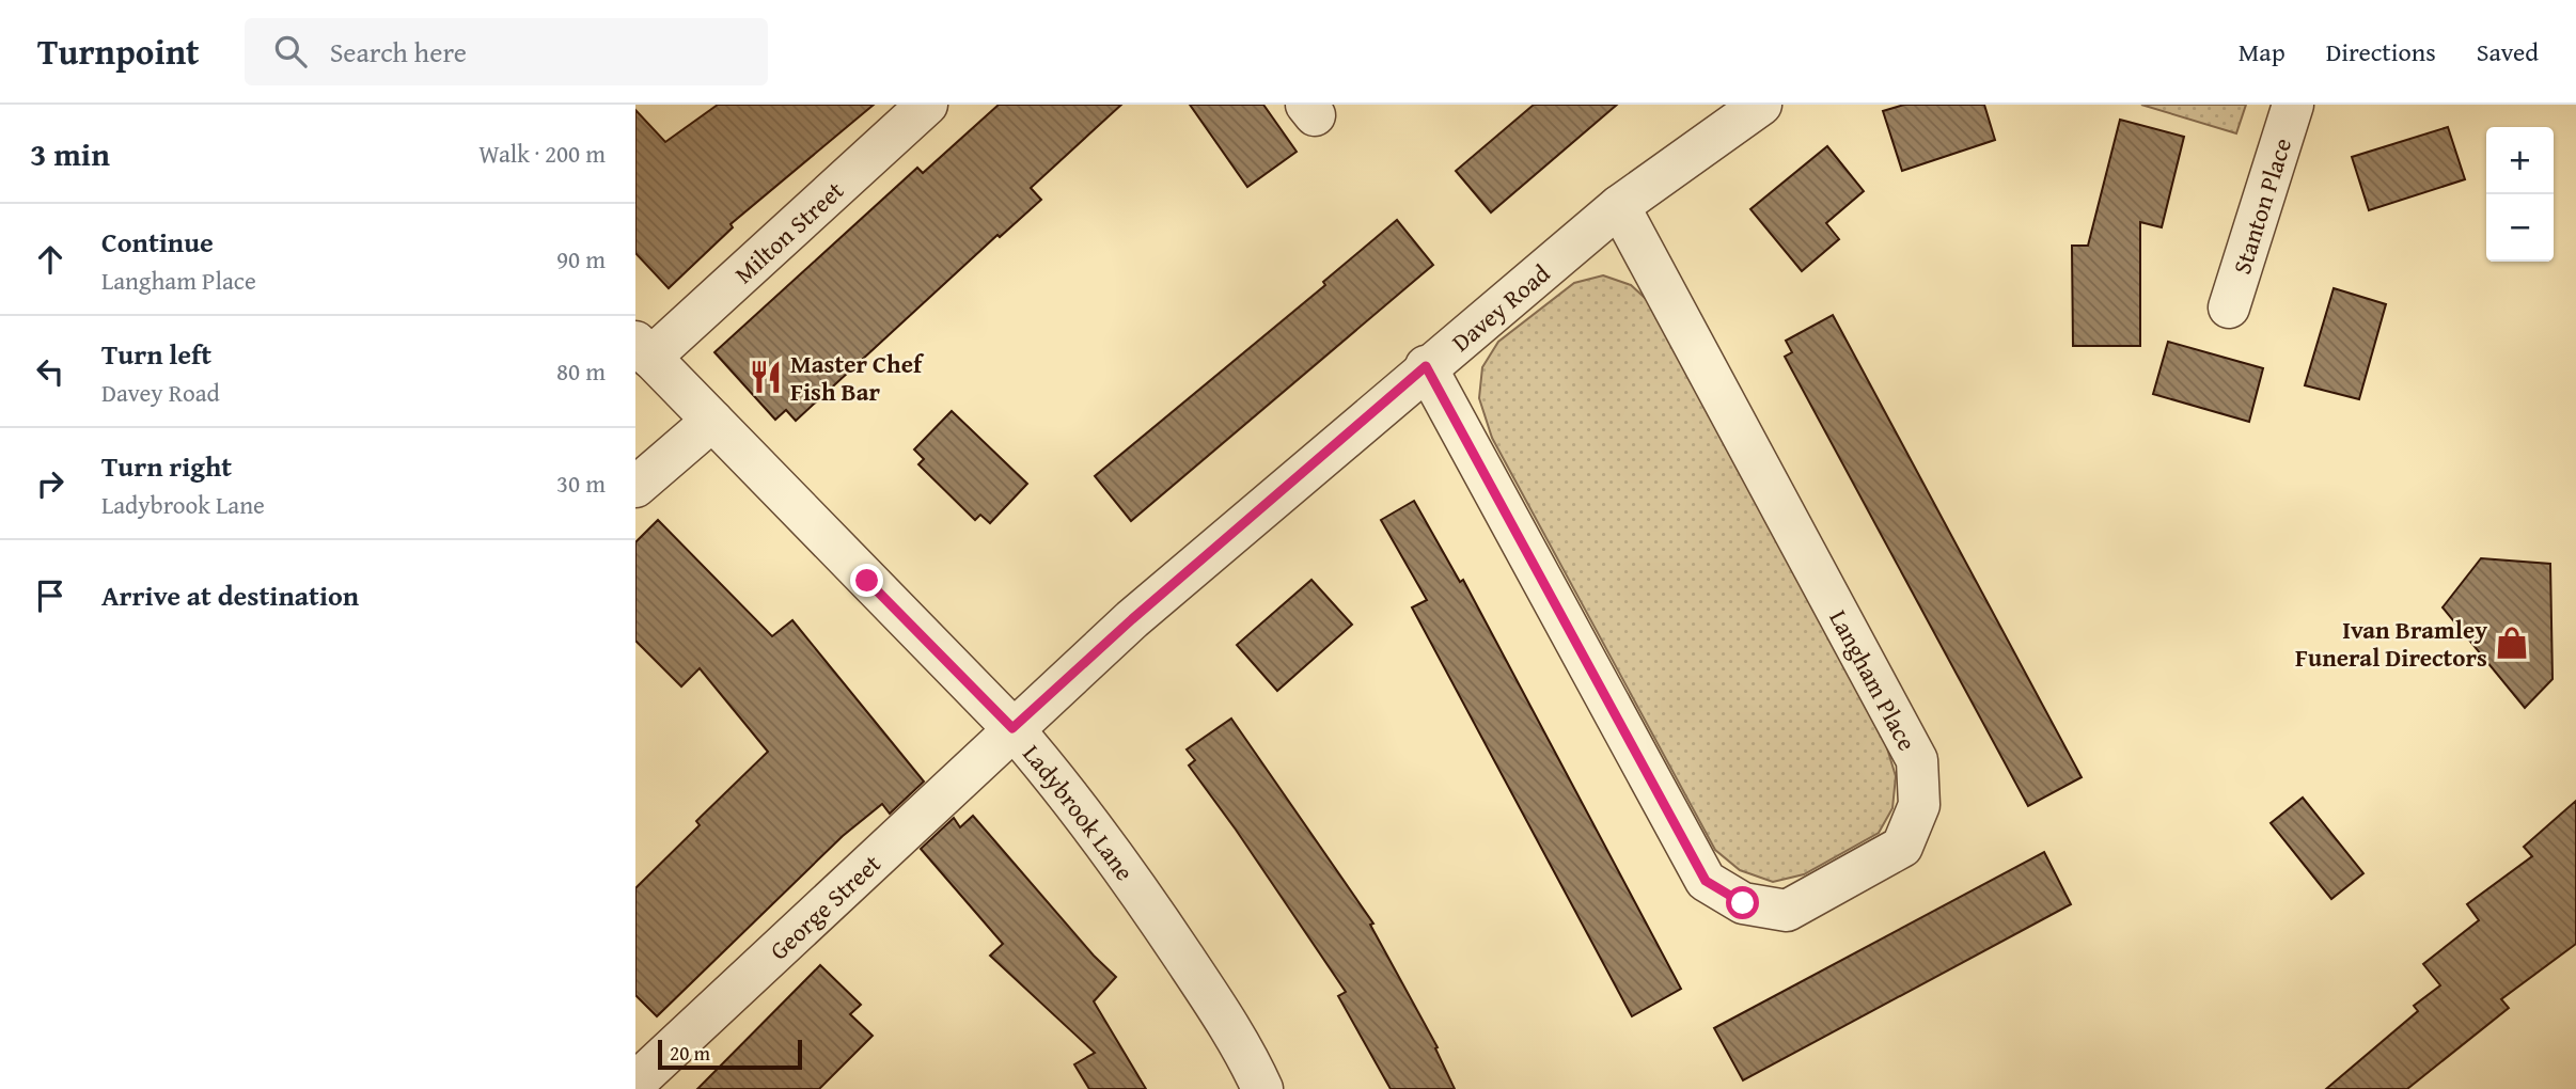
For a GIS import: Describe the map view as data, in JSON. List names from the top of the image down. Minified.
{"streets":{"street":["Stanton Place","Milton Street","Davey Road","Langham Place","Ladybrook Lane","George Street"]},"crossings":[["Milton Street","Ladybrook Lane"],["Davey Road","Langham Place"],["Davey Road","Ladybrook Lane"],["Davey Road","George Street"],["Ladybrook Lane","George Street"]],"places":{"restaurant":["Master Chef Fish Bar"],"shop":["Ivan Bramley Funeral Directors"]},"scale_bar":"20 m","page":{"header":"Turnpoint","search":"Search here","nav":["Map","Directions","Saved"],"heading":["3 min","Walk · 200 m"],"map_buttons":["+","−"],"list":[["Continue","Langham Place","90 m"],["Turn left","Davey Road","80 m"],["Turn right","Ladybrook Lane","30 m"],"Arrive at destination"],"scale":"20 m"}}
